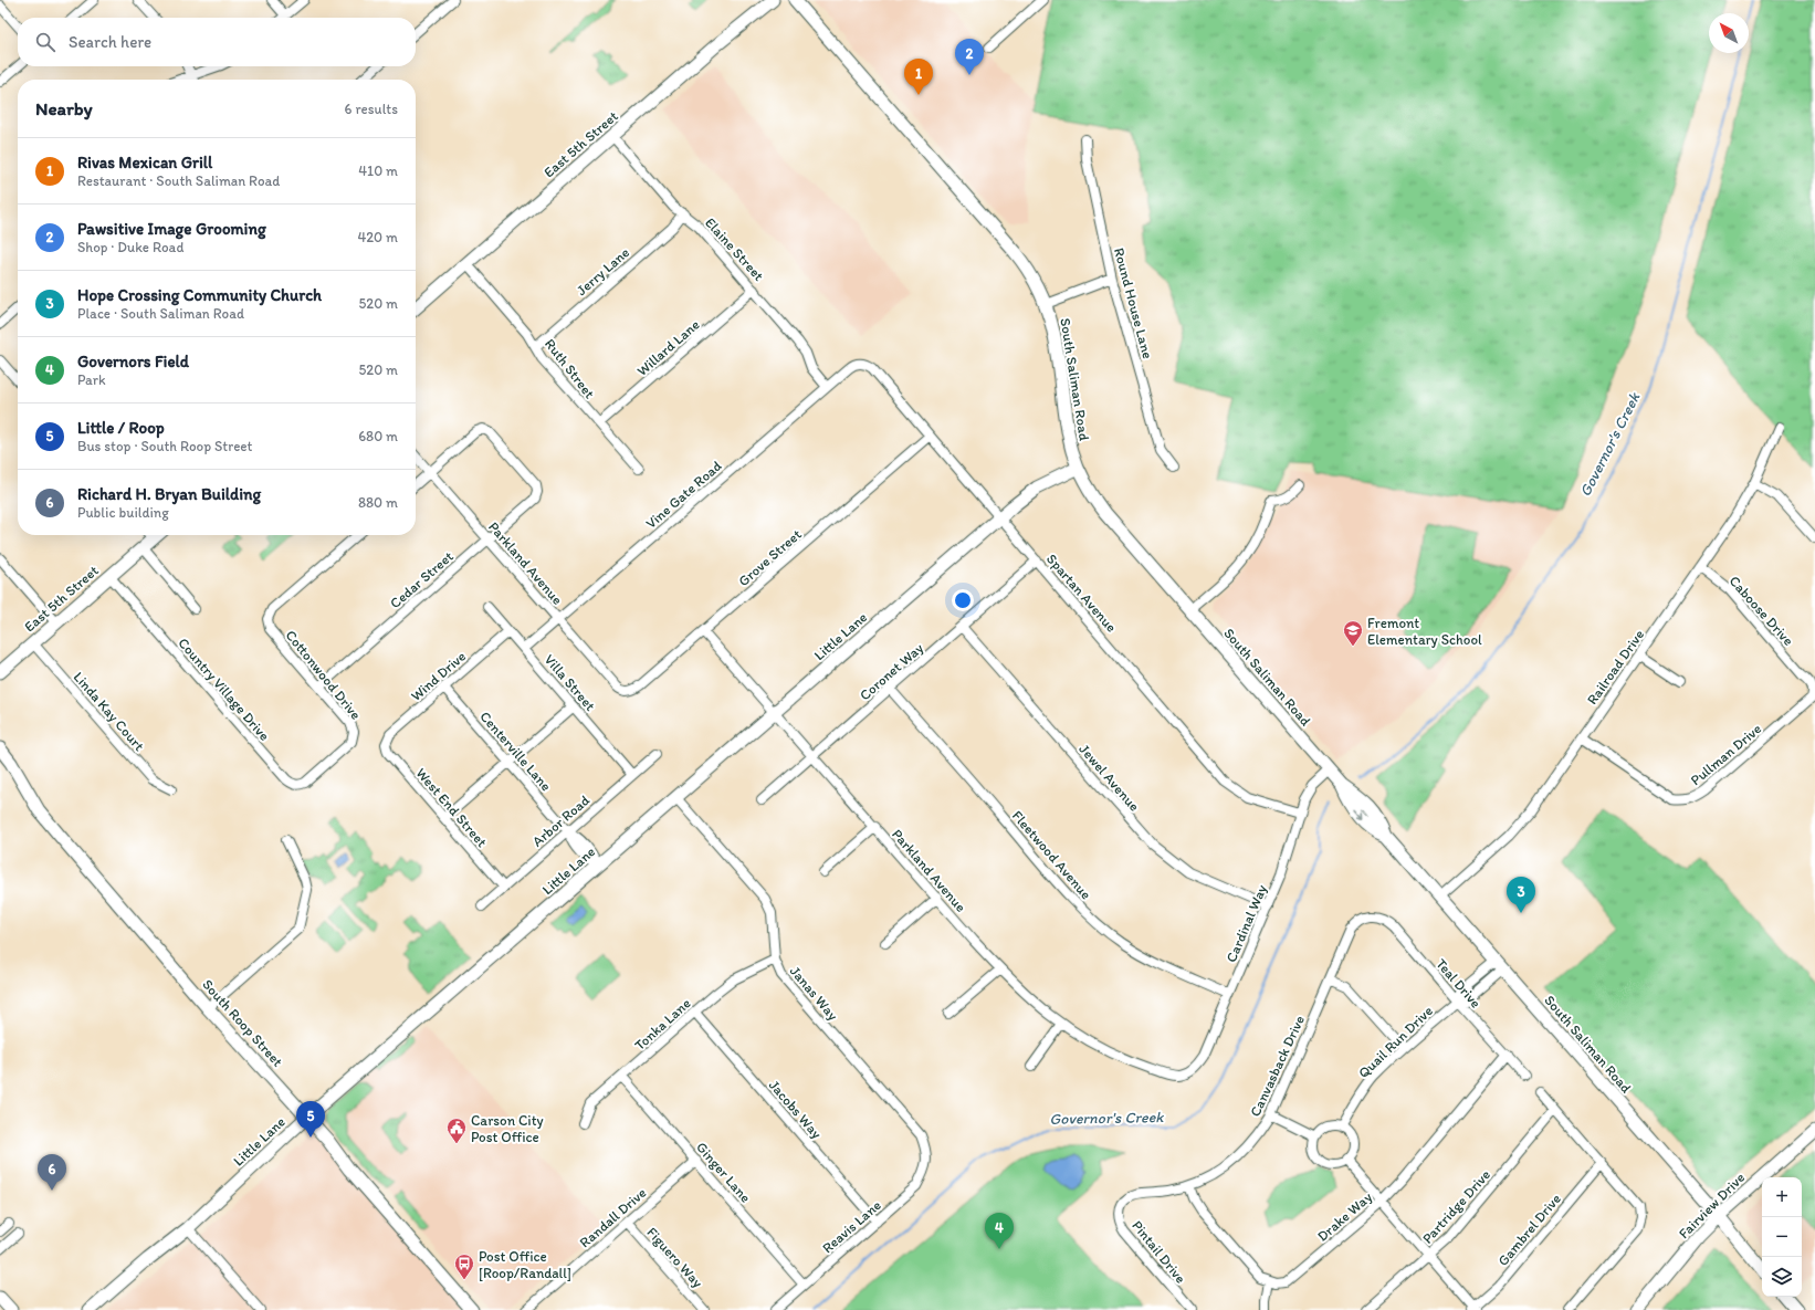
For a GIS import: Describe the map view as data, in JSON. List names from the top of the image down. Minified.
{"streets":{"main road":["East 5th Street","South Saliman Road","Little Lane","South Roop Street","Fairview Drive"],"street":["Elaine Street","Jerry Lane","Round House Lane","Willard Lane","Ruth Street","Vine Gate Road","Grove Street","Parkland Avenue","Cedar Street","Spartan Avenue","Caboose Drive","Railroad Drive","Coronet Way","Cottonwood Drive","Wind Drive","Villa Street","Country Village Drive","Linda Kay Court","Centerville Lane","Pullman Drive","Jewel Avenue","West End Street","Arbor Road","Fleetwood Avenue","Cardinal Way","Teal Drive","Janas Way","Tonka Lane","Quail Run Drive","Canvasback Drive","Jacobs Way","Ginger Lane","Partridge Drive","Drake Way","Randall Drive","Reavis Lane","Gambrel Drive","Pintail Drive","Figuero Way"]},"crossings":[["East 5th Street","Elaine Street"],["East 5th Street","Ruth Street"],["East 5th Street","Country Village Drive"],["East 5th Street","Linda Kay Court"],["Elaine Street","Jerry Lane"],["Elaine Street","Willard Lane"],["Elaine Street","Vine Gate Road"],["Jerry Lane","Ruth Street"],["Willard Lane","Ruth Street"],["South Saliman Road","Little Lane"],["South Saliman Road","Railroad Drive"],["South Saliman Road","Cardinal Way"],["South Saliman Road","Quail Run Drive"],["South Saliman Road","Fairview Drive"],["Vine Gate Road","Parkland Avenue"],["Vine Gate Road","Spartan Avenue"],["Vine Gate Road","Villa Street"],["Grove Street","Parkland Avenue"],["Grove Street","Spartan Avenue"],["Parkland Avenue","Cedar Street"],["Parkland Avenue","Little Lane"],["Parkland Avenue","Coronet Way"],["Parkland Avenue","Cardinal Way"],["Cedar Street","Cottonwood Drive"],["Spartan Avenue","Little Lane"],["Spartan Avenue","Coronet Way"],["Spartan Avenue","Cardinal Way"],["Caboose Drive","Railroad Drive"],["Caboose Drive","Pullman Drive"],["Little Lane","Centerville Lane"],["Little Lane","Janas Way"],["Little Lane","South Roop Street"],["Railroad Drive","Pullman Drive"],["Coronet Way","Jewel Avenue"],["Coronet Way","Fleetwood Avenue"],["Cottonwood Drive","Country Village Drive"],["Wind Drive","Villa Street"],["Wind Drive","Centerville Lane"],["Wind Drive","West End Street"],["Villa Street","Arbor Road"],["Centerville Lane","Arbor Road"],["Jewel Avenue","Cardinal Way"],["West End Street","Arbor Road"],["Fleetwood Avenue","Cardinal Way"],["Teal Drive","Quail Run Drive"],["Teal Drive","Canvasback Drive"],["Teal Drive","Drake Way"],["Janas Way","Tonka Lane"],["Janas Way","Reavis Lane"],["Tonka Lane","Jacobs Way"],["Tonka Lane","Ginger Lane"],["Canvasback Drive","Pintail Drive"],["Jacobs Way","Reavis Lane"],["Ginger Lane","Randall Drive"],["Ginger Lane","Reavis Lane"],["Randall Drive","Figuero Way"]],"water":["Governor's Creek"],"places":{"school or university":["Fremont Elementary School"],"public building":["Carson City Post Office"],"bus stop":["Post Office [Roop/Randall]"]},"north":"top left","page":{"search":"Search here","pins":["2","1","3","5","6","4"],"heading":["Nearby","6 results"],"list":[{"mark":"1","name":"Rivas Mexican Grill","note":"Restaurant · South Saliman Road","value":"410 m"},{"mark":"2","name":"Pawsitive Image Grooming","note":"Shop · Duke Road","value":"420 m"},{"mark":"3","name":"Hope Crossing Community Church","note":"Place · South Saliman Road","value":"520 m"},{"mark":"4","name":"Governors Field","note":"Park","value":"520 m"},{"mark":"5","name":"Little / Roop","note":"Bus stop · South Roop Street","value":"680 m"},{"mark":"6","name":"Richard H. Bryan Building","note":"Public building","value":"880 m"}],"map_buttons":["+","−"]}}
